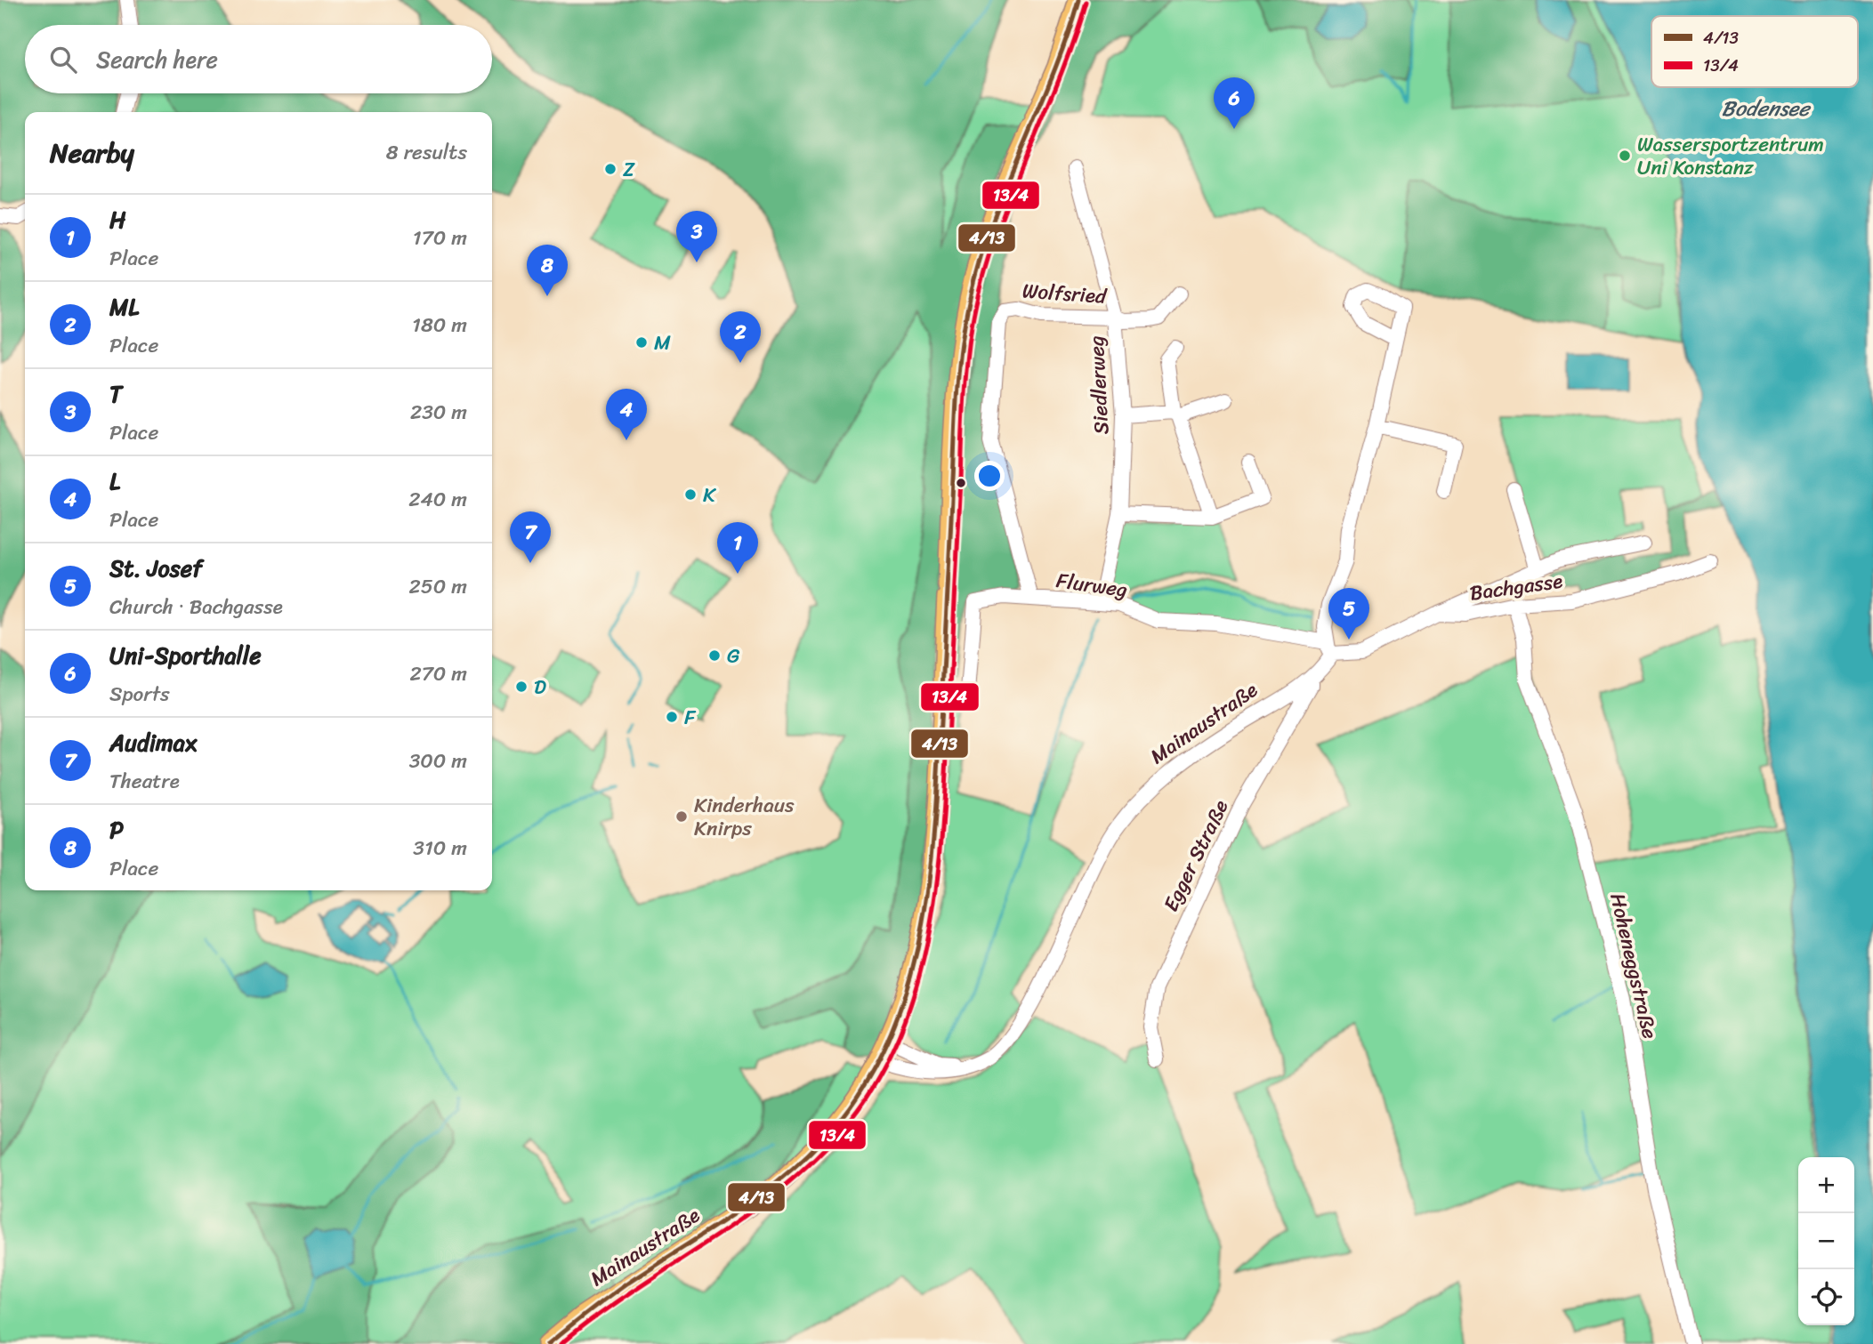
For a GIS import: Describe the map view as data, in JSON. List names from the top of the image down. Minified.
{"streets":{"main road":["Mainaustraße"],"street":["Wolfsried","Siedlerweg","Flurweg","Bachgasse","Egger Straße","Hoheneggstraße"]},"crossings":[["Wolfsried","Siedlerweg"],["Wolfsried","Flurweg"],["Siedlerweg","Flurweg"],["Flurweg","Bachgasse"],["Flurweg","Mainaustraße"],["Bachgasse","Mainaustraße"],["Bachgasse","Hoheneggstraße"],["Mainaustraße","Egger Straße"]],"water":["Bodensee"],"places":["Wassersportzentrum Uni Konstanz","Z","M","K","G","D","F","Kinderhaus Knirps"],"lines":["transit line 4/13","transit line 13/4"],"legend":["4/13","13/4"],"page":{"search":"Search here","pins":["6","3","8","2","4","7","1","5"],"heading":["Nearby","8 results"],"list":[{"mark":"1","name":"H","note":"Place","value":"170 m"},{"mark":"2","name":"ML","note":"Place","value":"180 m"},{"mark":"3","name":"T","note":"Place","value":"230 m"},{"mark":"4","name":"L","note":"Place","value":"240 m"},{"mark":"5","name":"St. Josef","note":"Church · Bachgasse","value":"250 m"},{"mark":"6","name":"Uni-Sporthalle","note":"Sports","value":"270 m"},{"mark":"7","name":"Audimax","note":"Theatre","value":"300 m"},{"mark":"8","name":"P","note":"Place","value":"310 m"}],"map_buttons":["+","−"]}}
